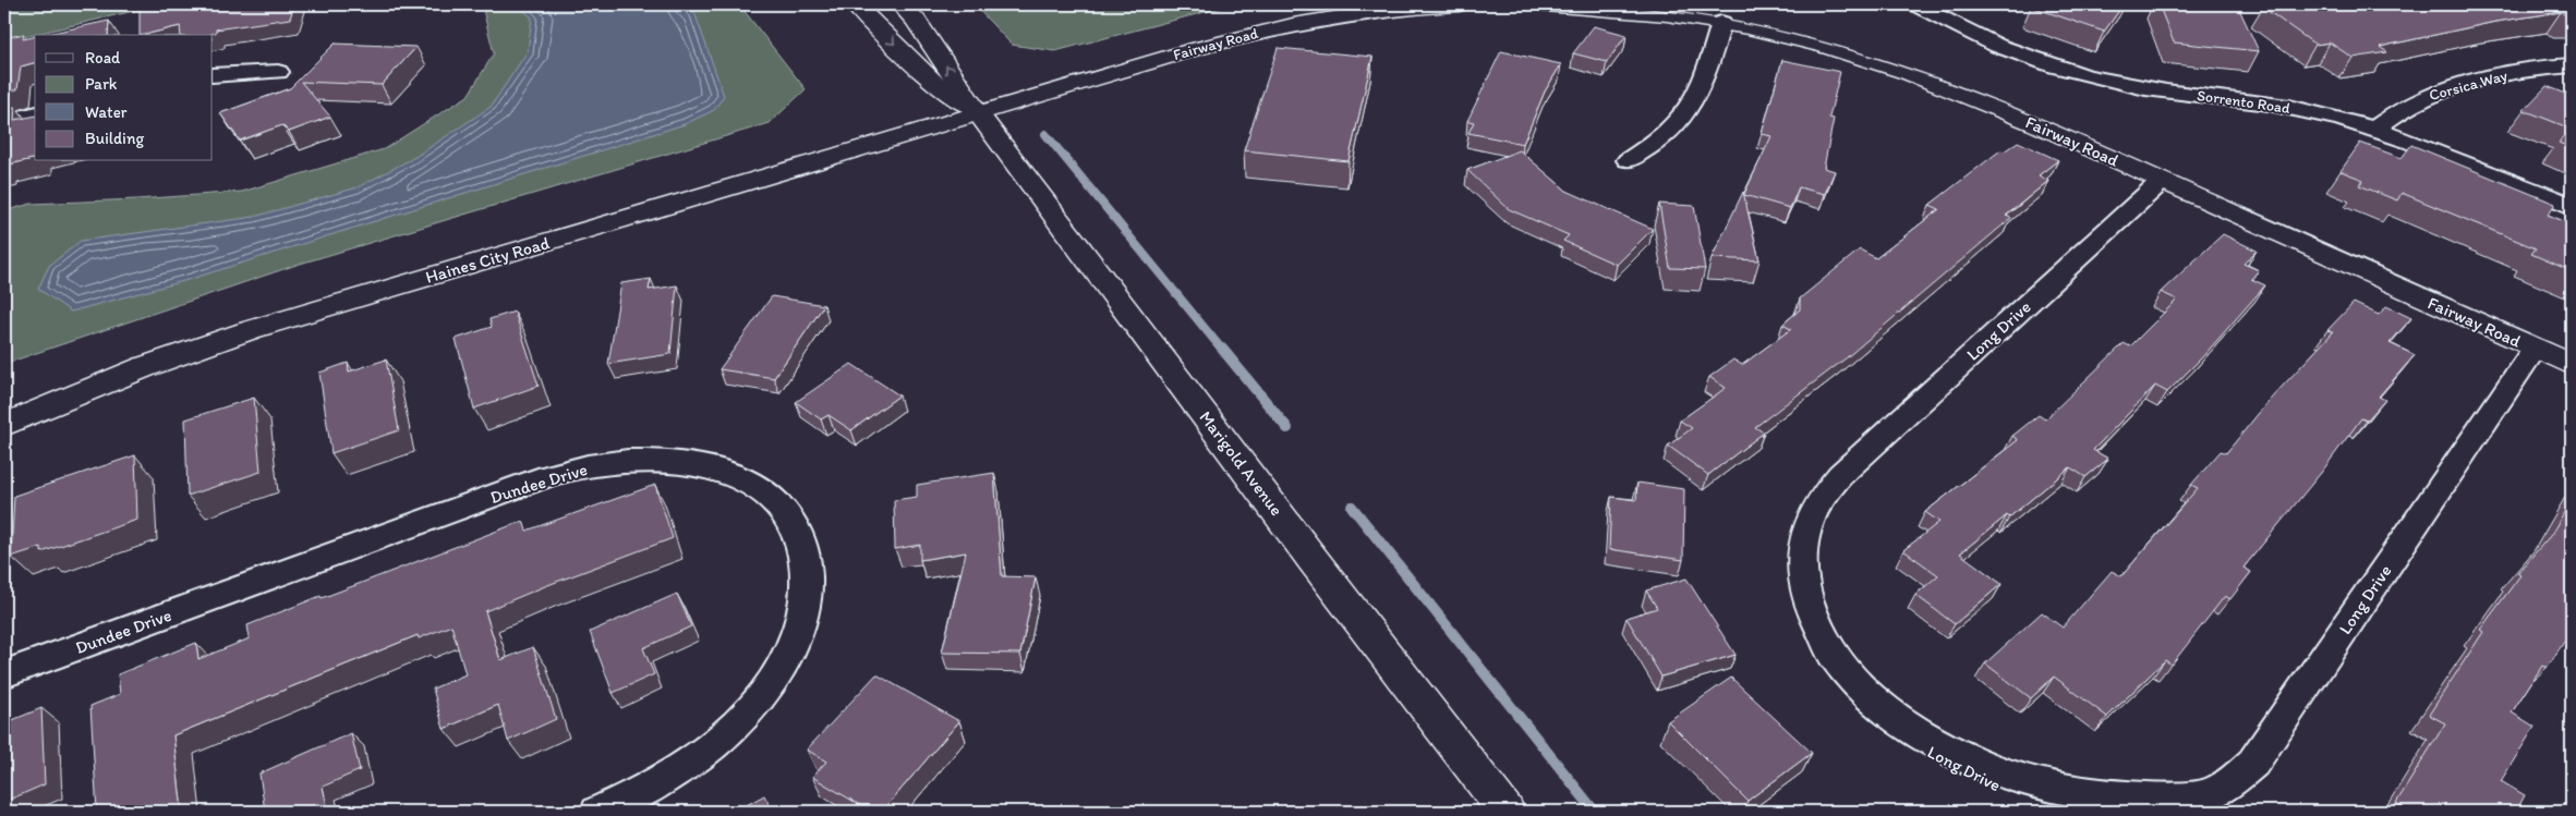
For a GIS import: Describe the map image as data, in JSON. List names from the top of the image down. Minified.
{"streets":{"street":["Fairway Road","Corsica Way","Sorrento Road","Haines City Road","Long Drive","Marigold Avenue","Dundee Drive"]},"crossings":[["Fairway Road","Haines City Road"],["Fairway Road","Long Drive"],["Fairway Road","Marigold Avenue"],["Corsica Way","Sorrento Road"],["Haines City Road","Marigold Avenue"]],"legend":["Road","Park","Water","Building"]}
